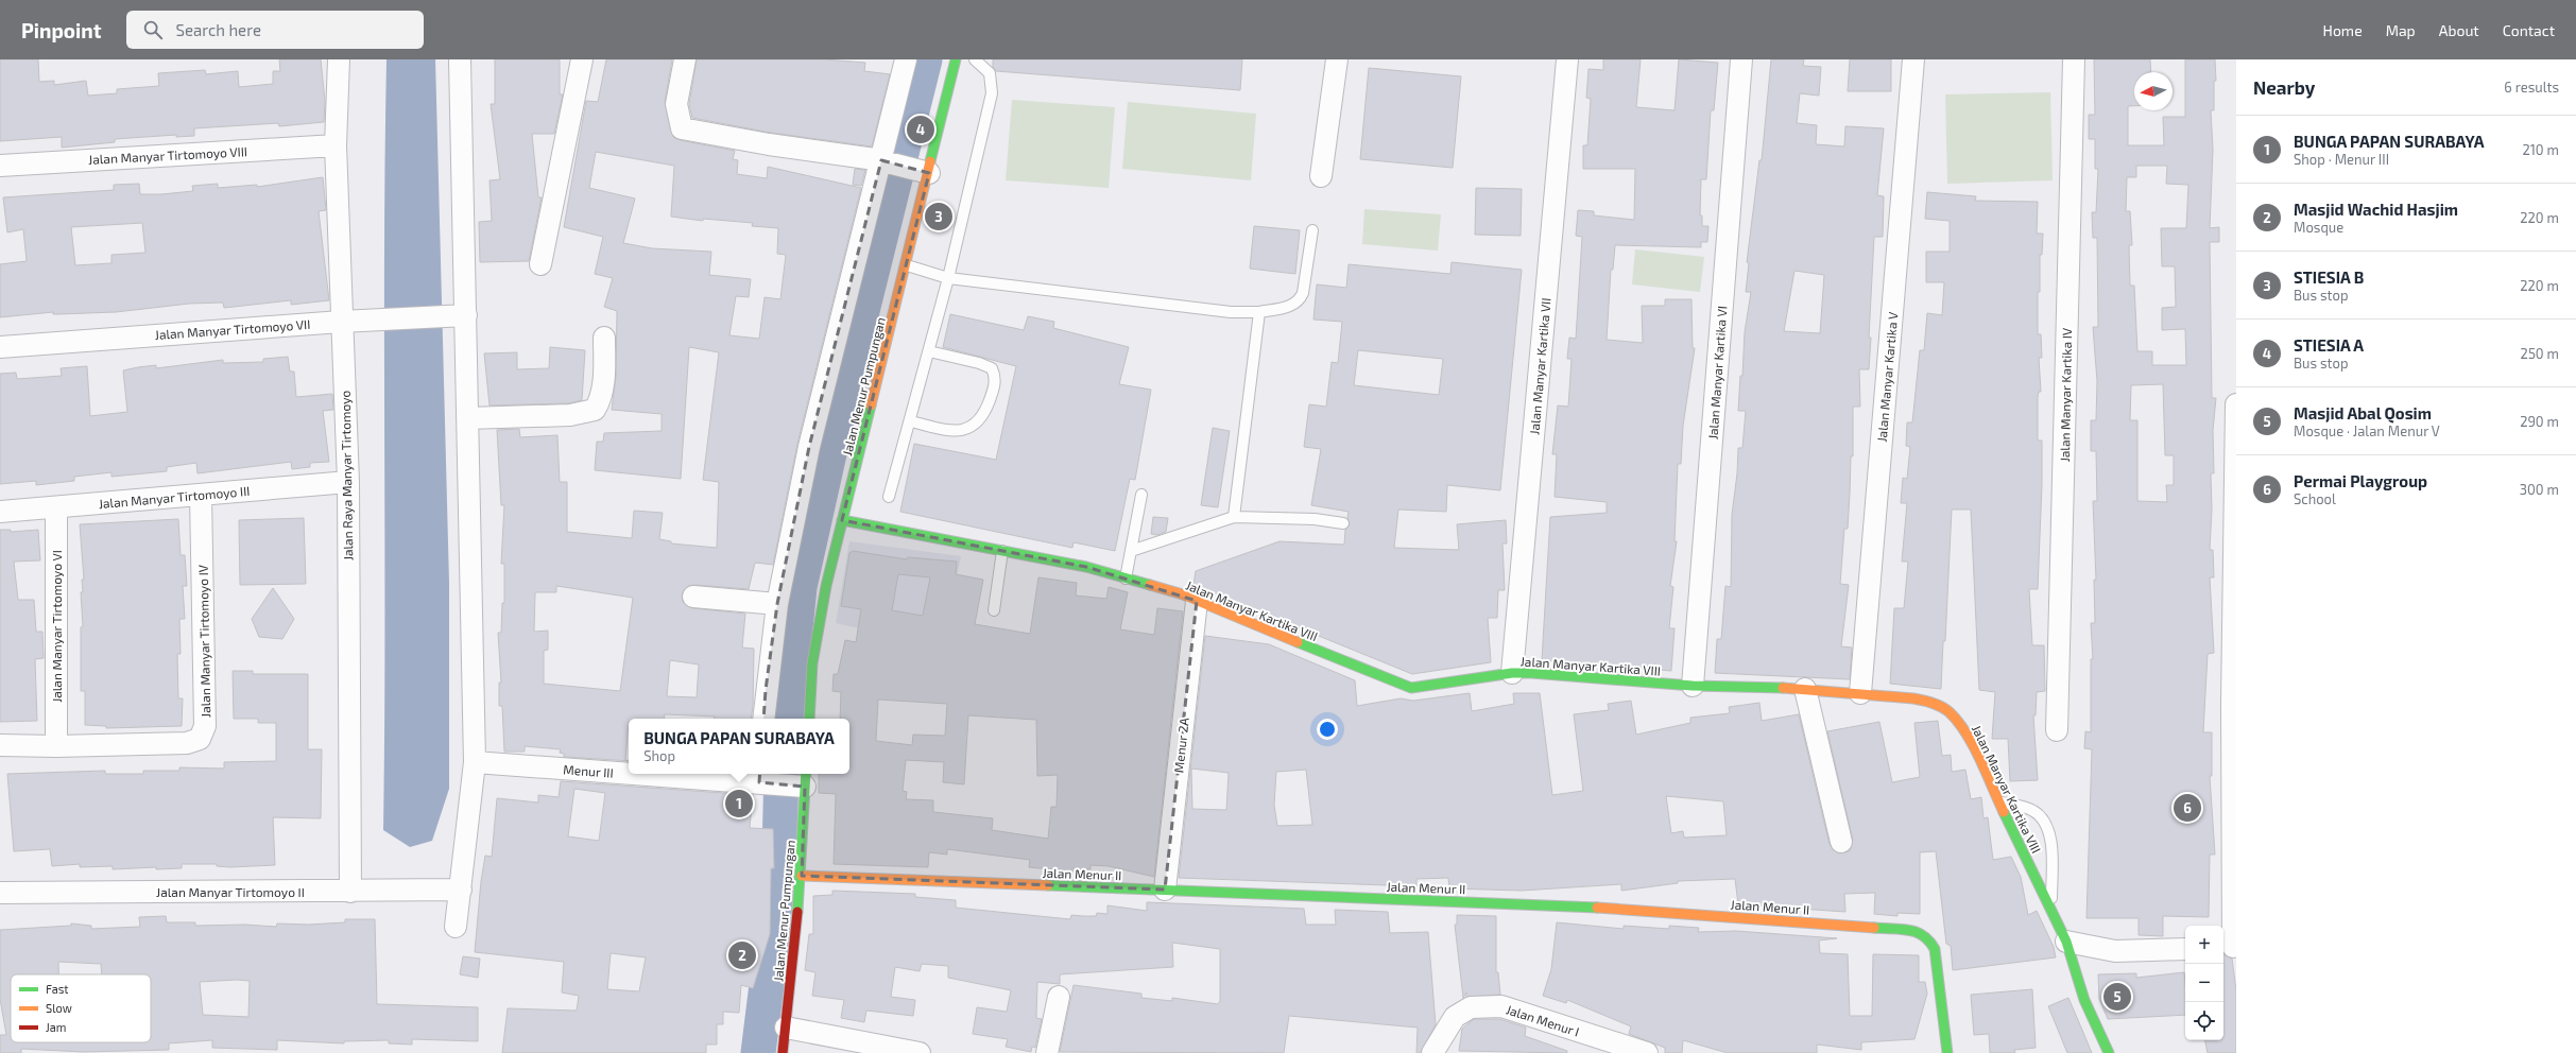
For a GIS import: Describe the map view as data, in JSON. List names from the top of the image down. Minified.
{"streets":{"street":["Jalan Manyar Tirtomoyo VIII","Jalan Manyar Tirtomoyo VII","Jalan Manyar Kartika VII","Jalan Manyar Kartika VI","Jalan Manyar Kartika V","Jalan Menur Pumpungan","Jalan Manyar Kartika IV","Jalan Raya Manyar Tirtomoyo","Jalan Manyar Tirtomoyo III","Jalan Manyar Kartika VIII","Jalan Manyar Tirtomoyo VI","Jalan Manyar Tirtomoyo IV","Menur 2A","Menur III","Jalan Menur II","Jalan Manyar Tirtomoyo II","Jalan Menur I"]},"crossings":[["Jalan Manyar Tirtomoyo VIII","Jalan Raya Manyar Tirtomoyo"],["Jalan Manyar Tirtomoyo VII","Jalan Raya Manyar Tirtomoyo"],["Jalan Manyar Kartika VII","Jalan Manyar Kartika VIII"],["Jalan Manyar Kartika VI","Jalan Manyar Kartika VIII"],["Jalan Manyar Kartika V","Jalan Manyar Kartika VIII"],["Jalan Menur Pumpungan","Jalan Manyar Kartika VIII"],["Jalan Menur Pumpungan","Menur III"],["Jalan Menur Pumpungan","Jalan Menur II"],["Jalan Raya Manyar Tirtomoyo","Jalan Manyar Tirtomoyo III"],["Jalan Raya Manyar Tirtomoyo","Jalan Manyar Tirtomoyo II"],["Jalan Manyar Tirtomoyo III","Jalan Manyar Tirtomoyo VI"],["Jalan Manyar Tirtomoyo III","Jalan Manyar Tirtomoyo IV"],["Jalan Manyar Kartika VIII","Menur 2A"],["Jalan Manyar Tirtomoyo VI","Jalan Manyar Tirtomoyo IV"],["Menur 2A","Jalan Menur II"]],"legend":["Fast","Slow","Jam"],"north":"left","page":{"header":"Pinpoint","search":"Search here","nav":["Home","Map","About","Contact"],"heading":["Nearby","6 results"],"pins":["4","3","1","6","2","5"],"list":[{"mark":"1","name":"BUNGA PAPAN SURABAYA","note":"Shop · Menur III","value":"210 m"},{"mark":"2","name":"Masjid Wachid Hasjim","note":"Mosque","value":"220 m"},{"mark":"3","name":"STIESIA B","note":"Bus stop","value":"220 m"},{"mark":"4","name":"STIESIA A","note":"Bus stop","value":"250 m"},{"mark":"5","name":"Masjid Abal Qosim","note":"Mosque · Jalan Menur V","value":"290 m"},{"mark":"6","name":"Permai Playgroup","note":"School","value":"300 m"}],"popup":["BUNGA PAPAN SURABAYA","Shop"],"map_buttons":["+","−"]}}
